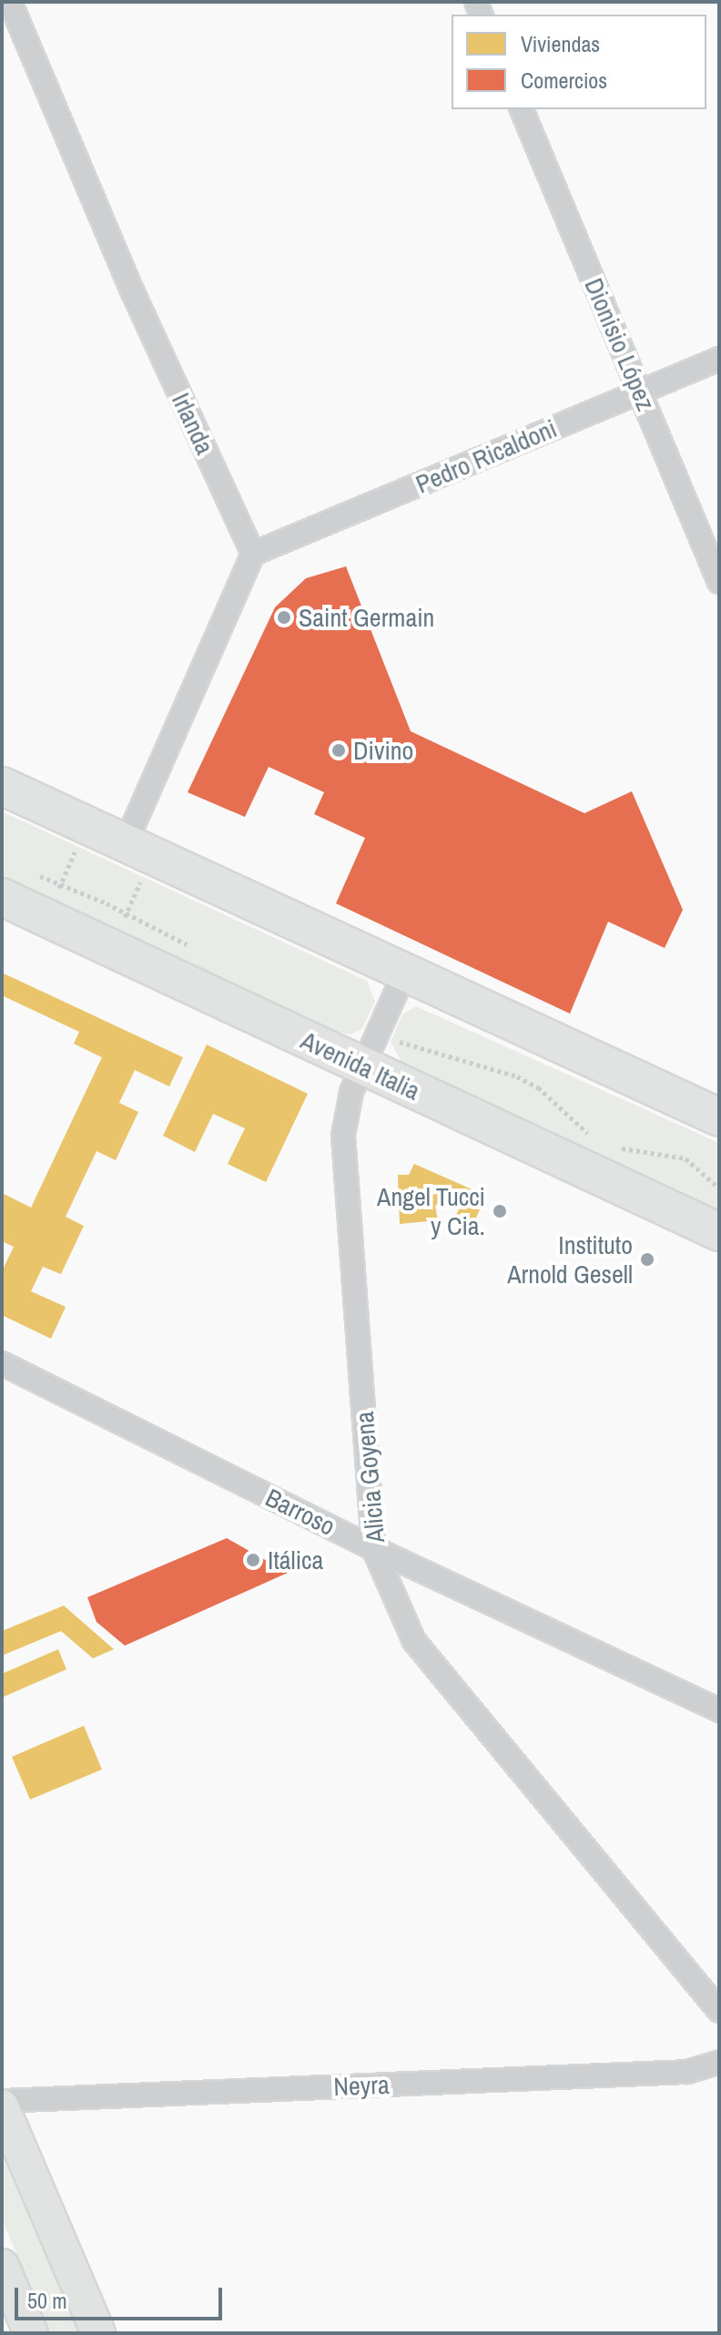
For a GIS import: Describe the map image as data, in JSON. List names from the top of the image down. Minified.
{"streets":{"main road":["Avenida Italia"],"street":["Dionisio López","Irlanda","Pedro Ricaldoni","Alicia Goyena","Barroso","Neyra"]},"crossings":[["Dionisio López","Pedro Ricaldoni"],["Irlanda","Pedro Ricaldoni"],["Avenida Italia","Alicia Goyena"],["Alicia Goyena","Barroso"]],"places":["Saint Germain","Divino","Angel Tucci y Cia.","Instituto Arnold Gesell","Itálica"],"legend":["Viviendas","Comercios"],"scale_bar":"50 m"}
